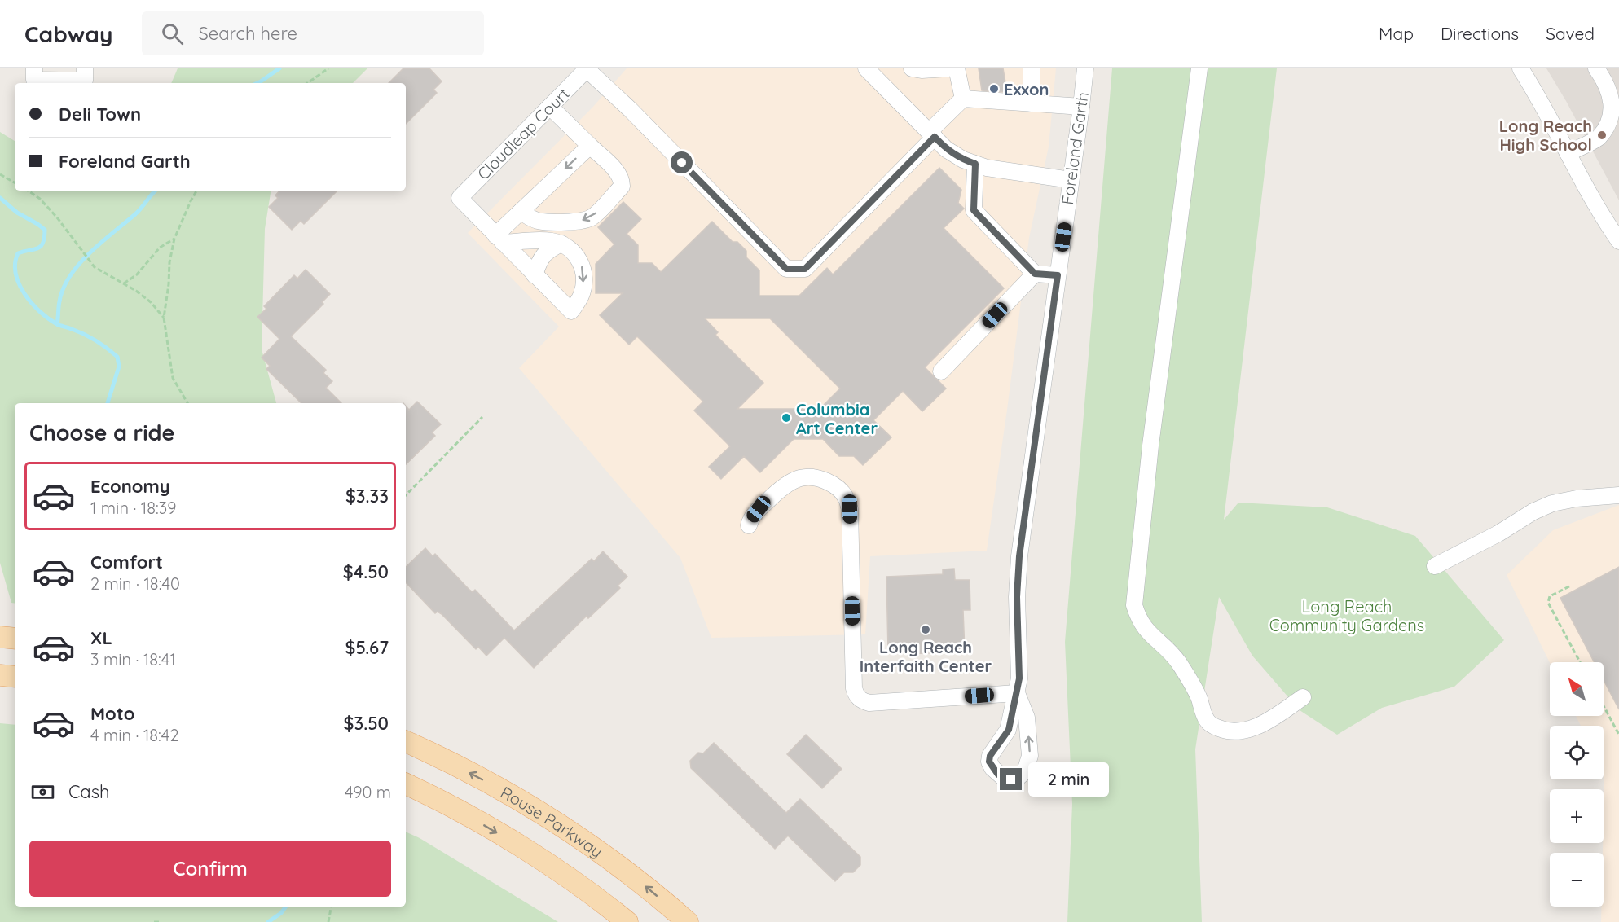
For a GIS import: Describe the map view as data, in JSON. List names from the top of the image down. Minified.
{"streets":{"main road":["Rouse Parkway"],"street":["Cloudleap Court","Foreland Garth"]},"parks":["Long Reach Community Gardens"],"places":["Exxon","Long Reach High School","Columbia Art Center","Long Reach Interfaith Center"],"north":"top left","page":{"header":"Cabway","search":"Search here","nav":["Map","Directions","Saved"],"banner":["Deli Town","Foreland Garth"],"heading":"Choose a ride","list":[{"name":"Economy","note":"1 min · 18:39","value":"$3.33"},{"name":"Comfort","note":"2 min · 18:40","value":"$4.50"},{"name":"XL","note":"3 min · 18:41","value":"$5.67"},{"name":"Moto","note":"4 min · 18:42","value":"$3.50"}],"map_buttons":["+","−"],"bubble":"2 min","pay":["Cash","490 m"],"buttons":"Confirm"}}
